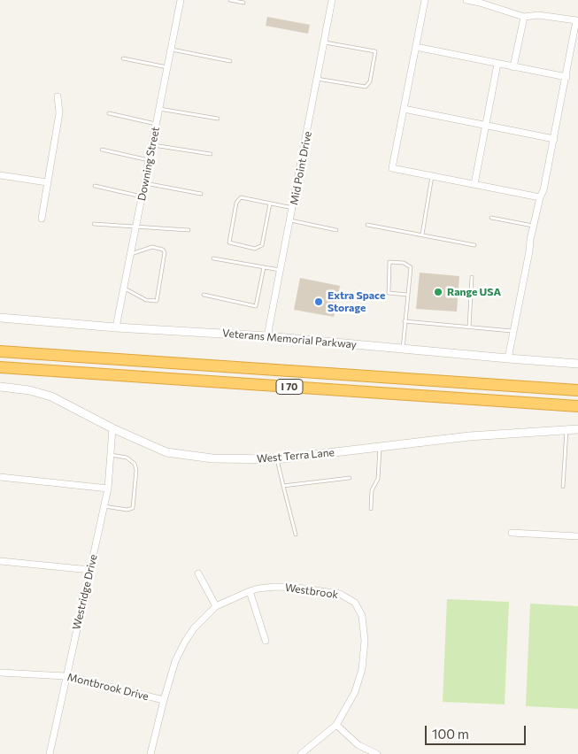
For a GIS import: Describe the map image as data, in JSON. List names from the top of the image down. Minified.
{"streets":{"highway":["I 70"],"street":["Downing Street","Mid Point Drive","Veterans Memorial Parkway","West Terra Lane","Westbrook","Westridge Drive","Montbrook Drive"]},"crossings":[["Downing Street","Veterans Memorial Parkway"],["Mid Point Drive","Veterans Memorial Parkway"],["West Terra Lane","Westridge Drive"],["Westridge Drive","Montbrook Drive"]],"places":["Range USA","Extra Space Storage"],"scale_bar":"100 m"}
